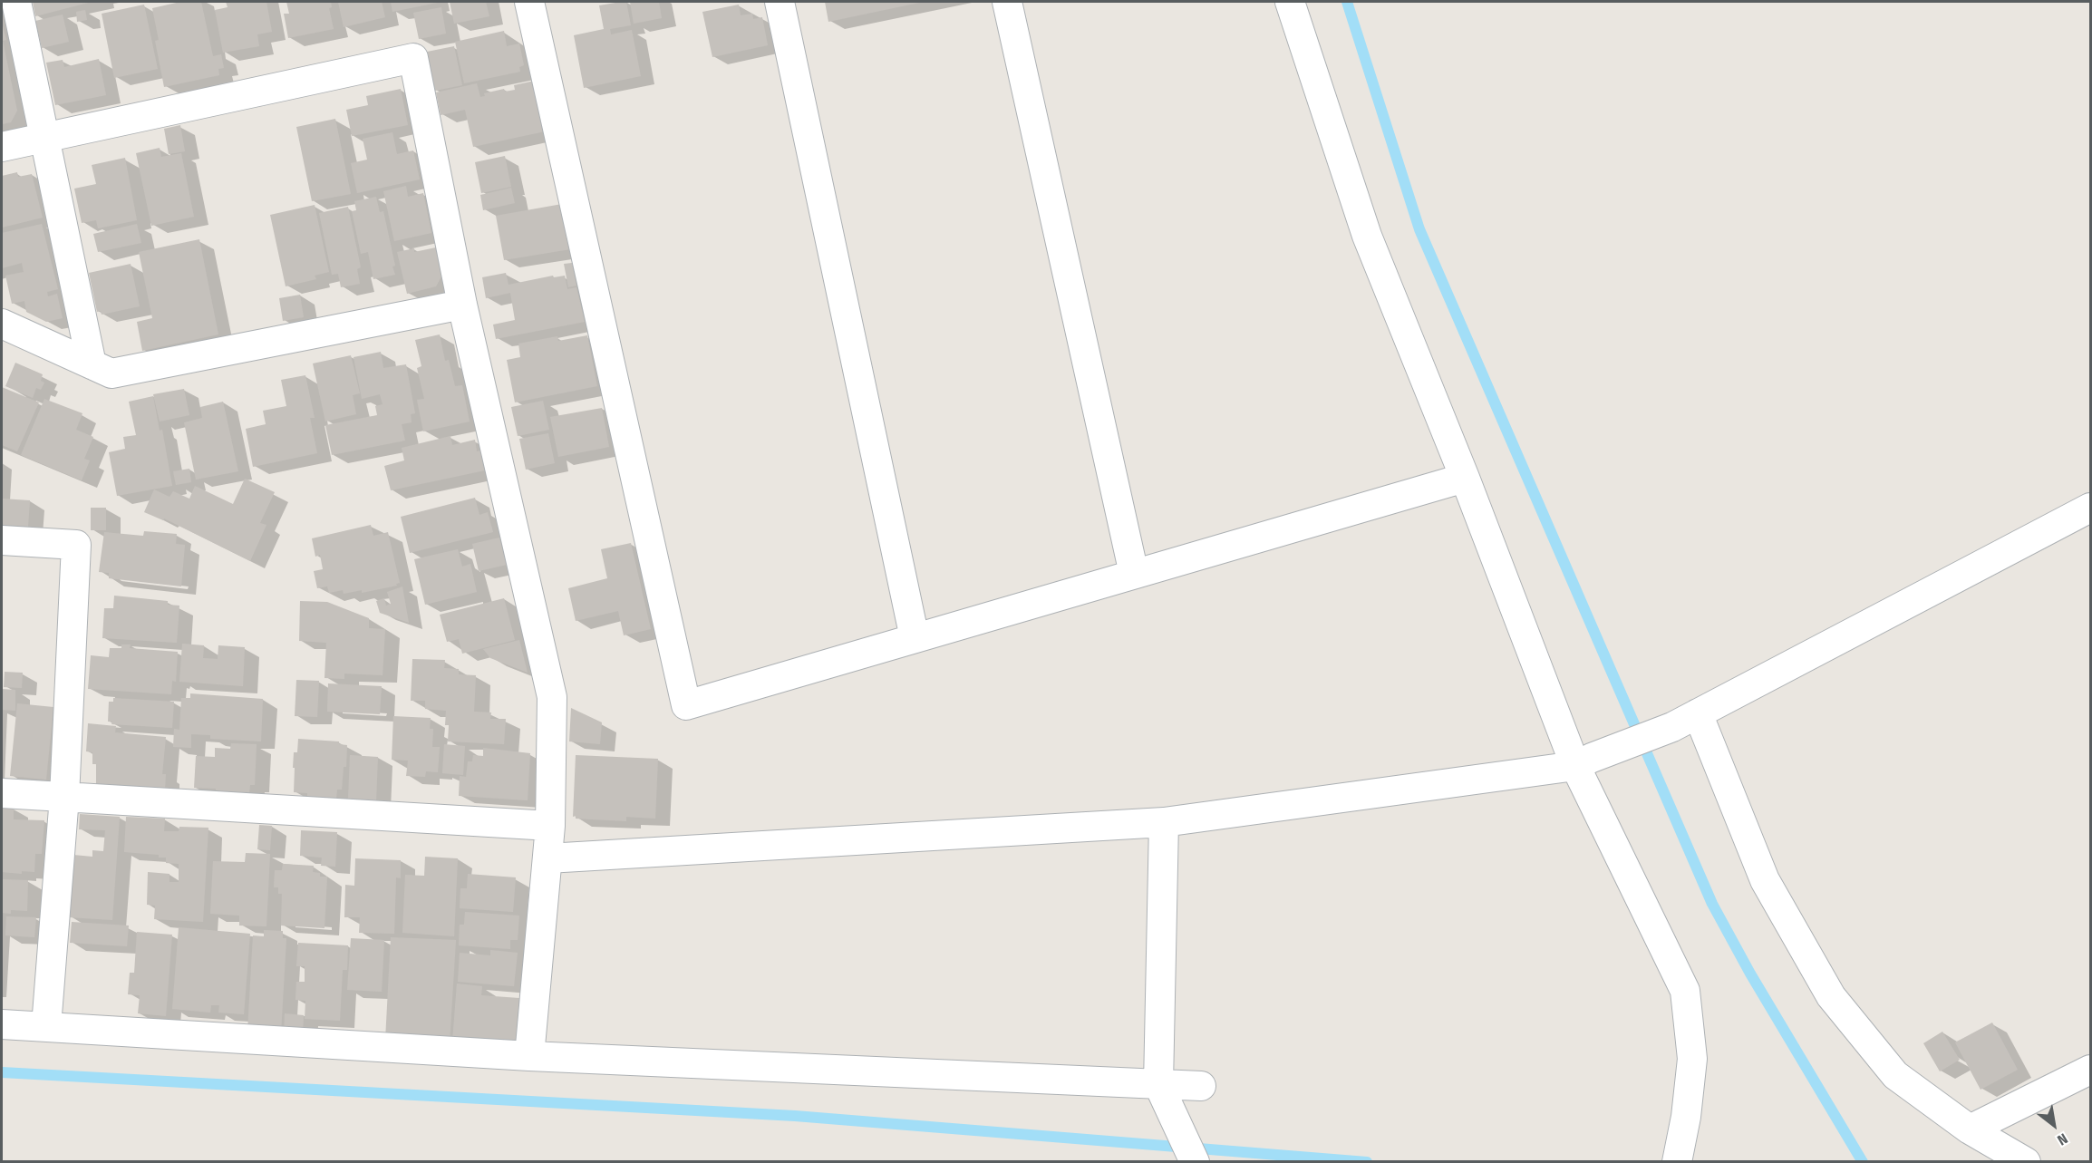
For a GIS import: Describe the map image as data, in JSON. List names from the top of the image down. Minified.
{"north":"bottom right"}
